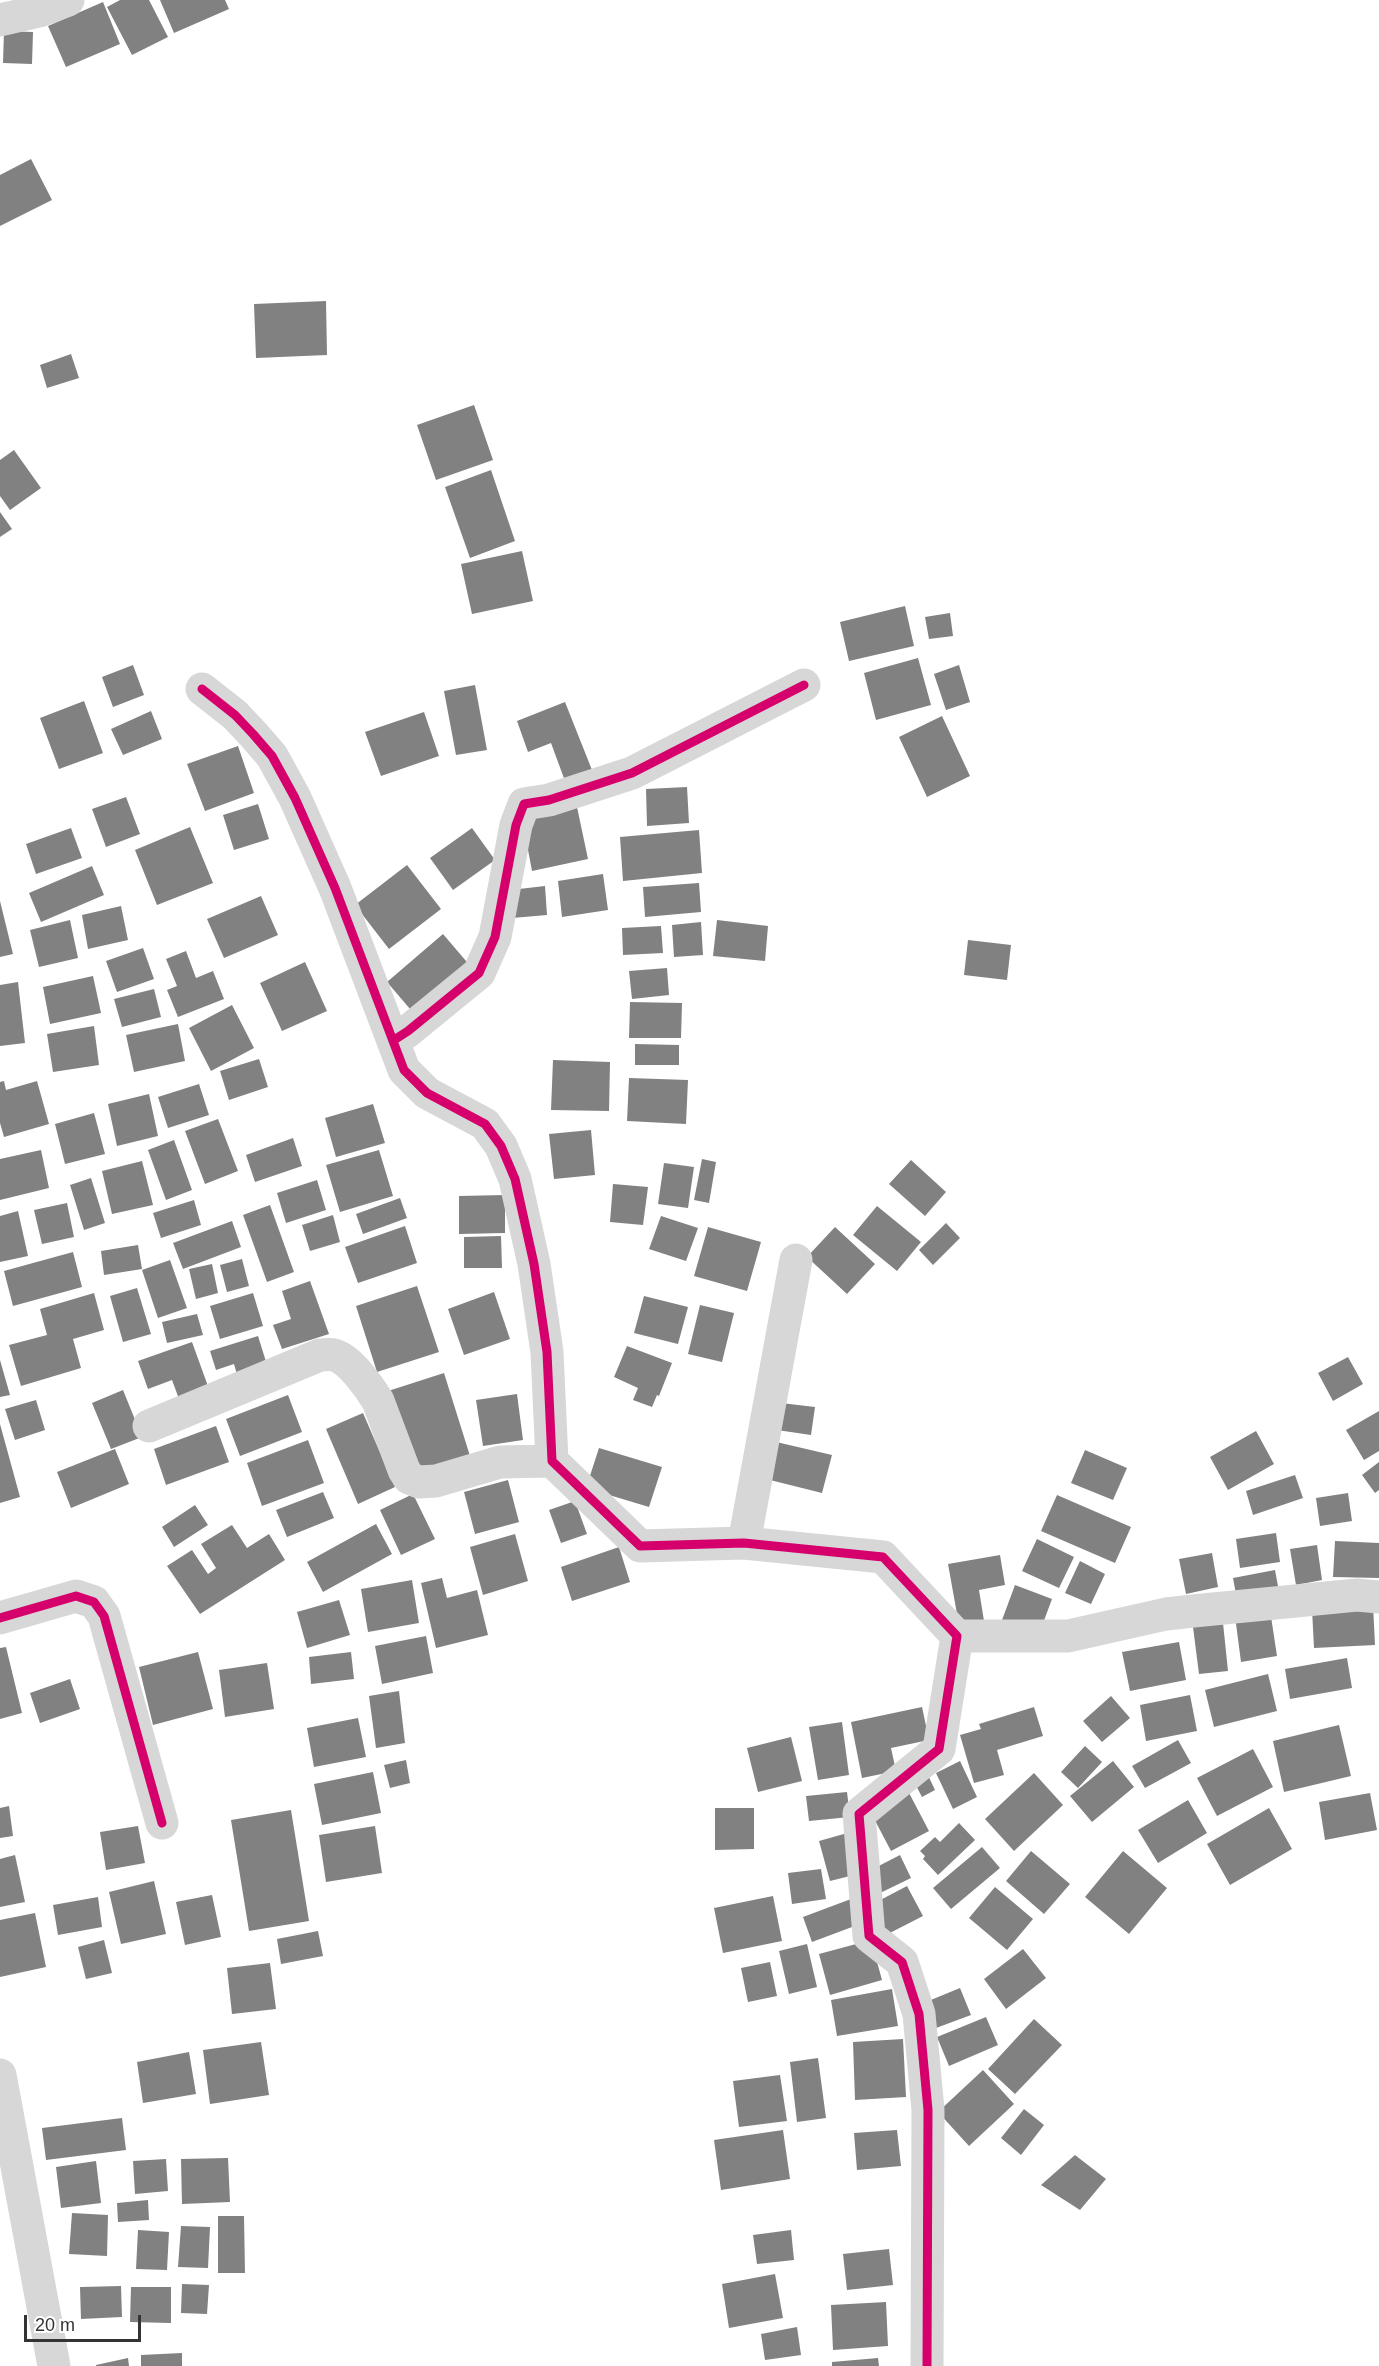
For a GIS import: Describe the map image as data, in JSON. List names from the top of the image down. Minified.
{"scale_bar":"20 m"}
